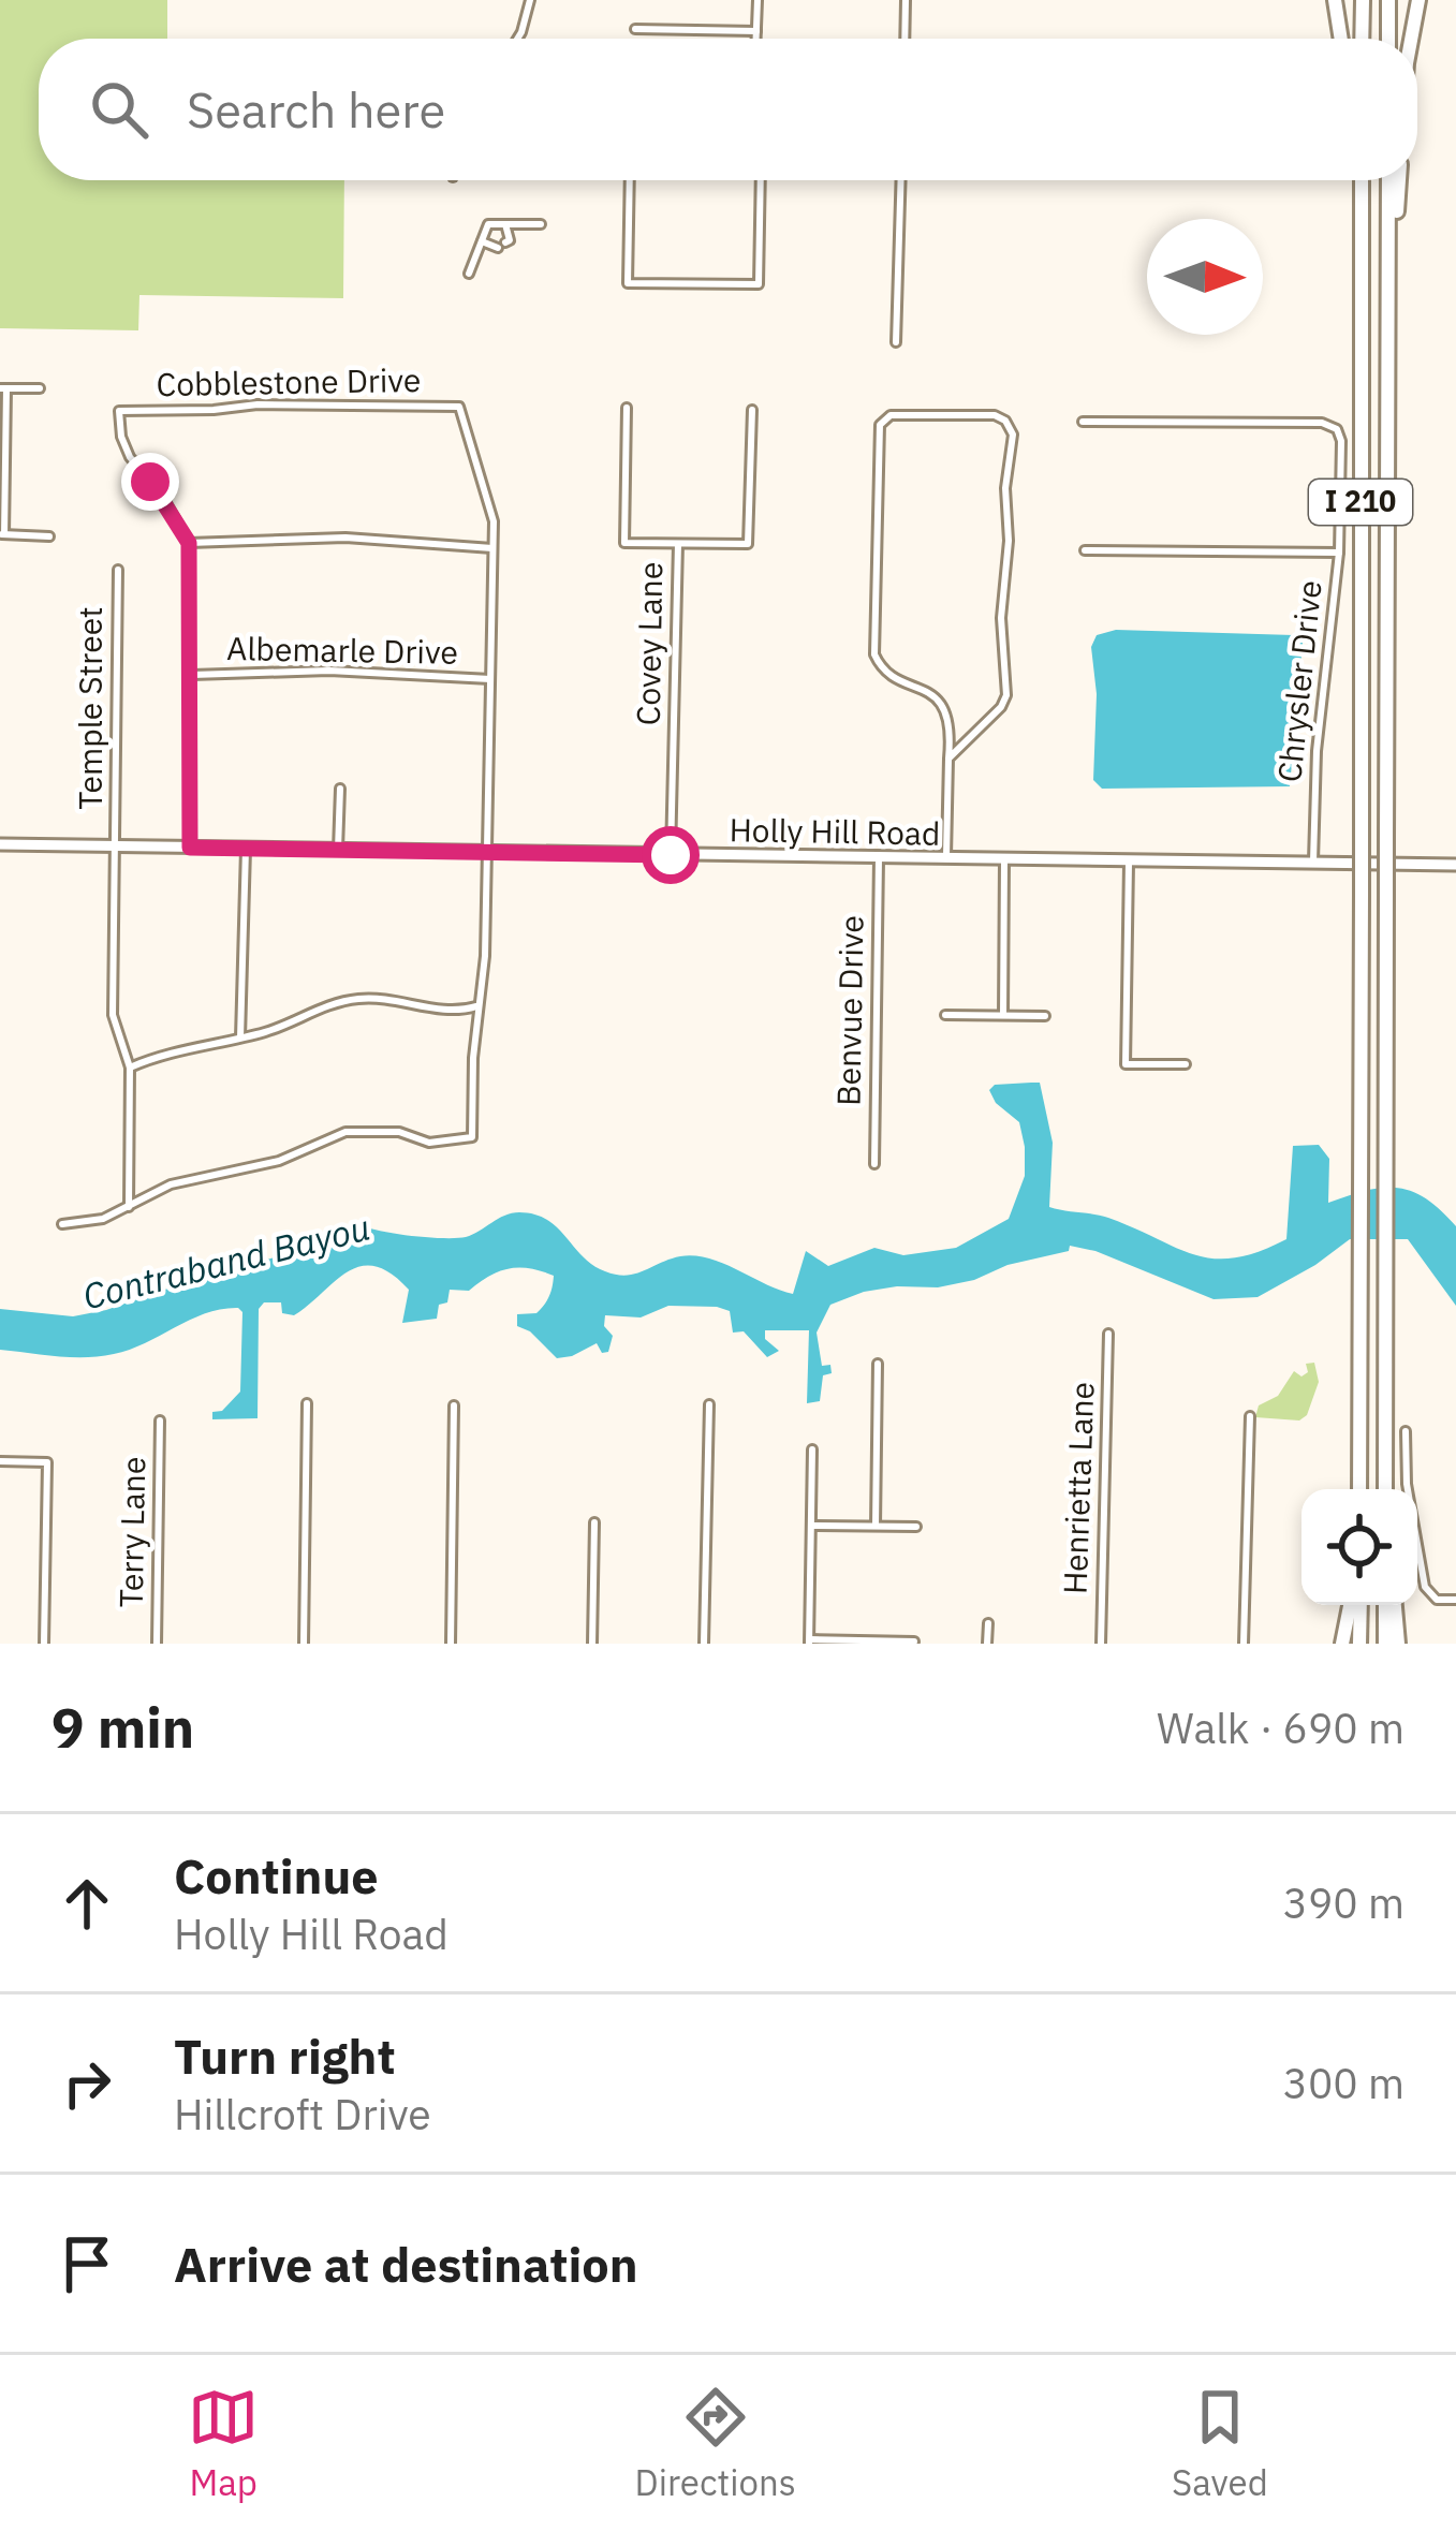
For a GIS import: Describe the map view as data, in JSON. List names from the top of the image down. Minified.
{"streets":{"highway":["I 210"],"street":["Cobblestone Drive","Covey Lane","Albemarle Drive","Chrysler Drive","Temple Street","Holly Hill Road","Benvue Drive","Henrietta Lane","Terry Lane"]},"crossings":[["Covey Lane","Holly Hill Road"],["Chrysler Drive","Holly Hill Road"],["Temple Street","Holly Hill Road"],["Holly Hill Road","Benvue Drive"]],"water":["Contraband Bayou"],"north":"right","page":{"search":"Search here","heading":["9 min","Walk · 690 m"],"list":[["Continue","Holly Hill Road","390 m"],["Turn right","Hillcroft Drive","300 m"],"Arrive at destination"],"nav":["Map","Directions","Saved"]}}
